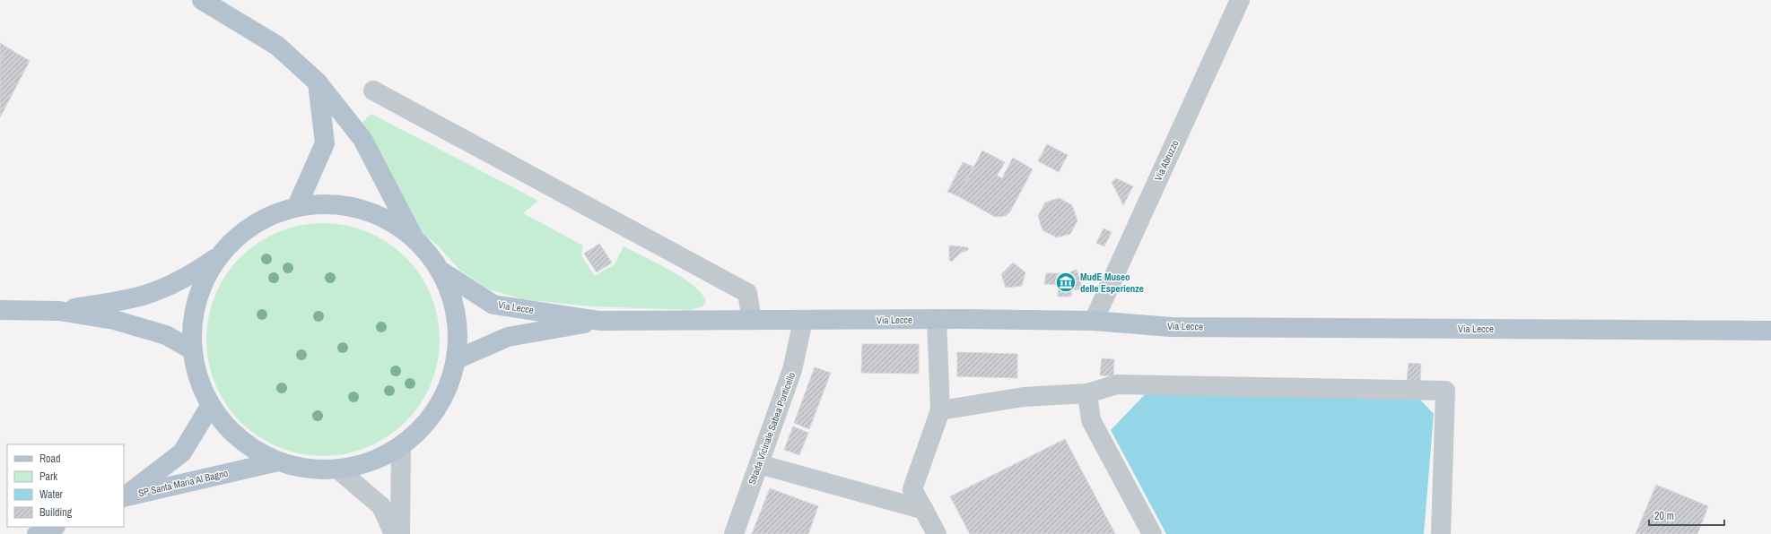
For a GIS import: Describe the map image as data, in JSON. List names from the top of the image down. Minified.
{"streets":{"main road":["Via Lecce","SP Santa Maria Al Bagno"],"street":["Via Abruzzo","Strada Vicinale Sabea Ponticello"]},"crossings":[["Via Abruzzo","Via Lecce"],["Via Lecce","Strada Vicinale Sabea Ponticello"]],"places":{"museum":["MudE Museo delle Esperienze"]},"legend":["Road","Park","Water","Building"],"scale_bar":"20 m"}
